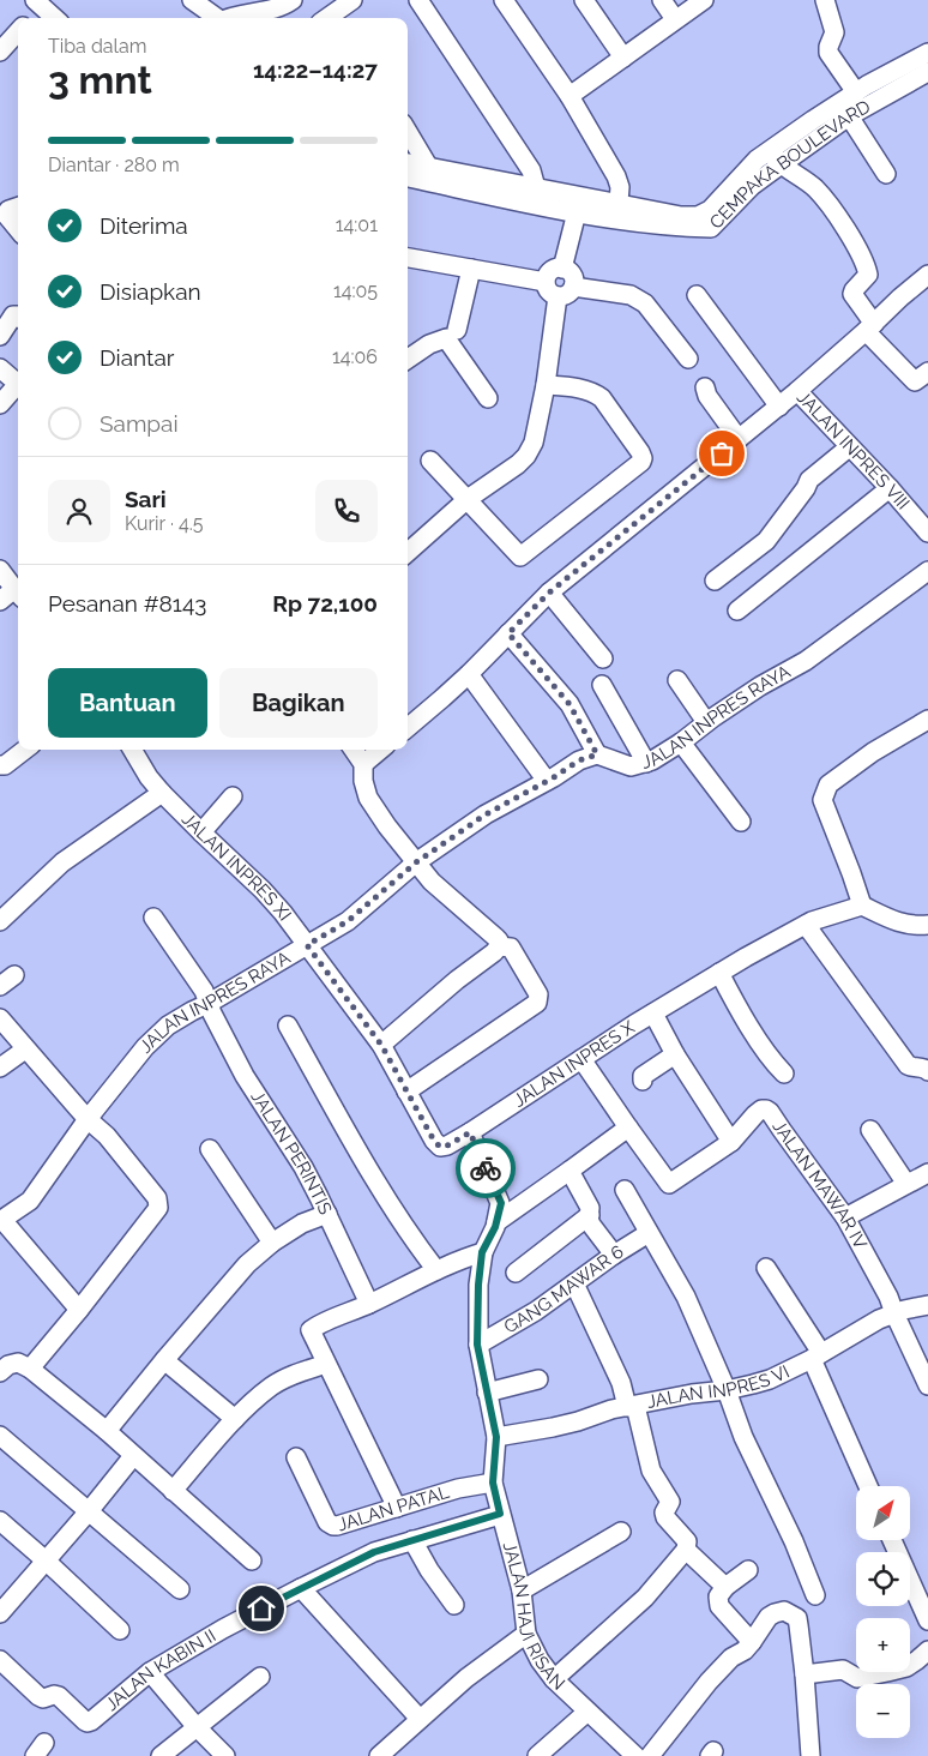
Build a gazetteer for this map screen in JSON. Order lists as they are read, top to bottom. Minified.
{"streets":{"street":["CEMPAKA BOULEVARD","JALAN INPRES VIII","JALAN INPRES RAYA","JALAN INPRES XI","JALAN INPRES X","JALAN PERINTIS","JALAN MAWAR IV","GANG MAWAR 6","JALAN INPRES VI","JALAN PATAL","JALAN HAJI RISAN","JALAN KABIN II"]},"crossings":[["JALAN INPRES RAYA","JALAN INPRES XI"],["JALAN INPRES RAYA","JALAN INPRES X"],["JALAN INPRES RAYA","JALAN PERINTIS"],["JALAN INPRES XI","JALAN INPRES X"],["JALAN INPRES X","JALAN HAJI RISAN"],["JALAN MAWAR IV","JALAN INPRES VI"],["GANG MAWAR 6","JALAN HAJI RISAN"],["JALAN INPRES VI","JALAN HAJI RISAN"],["JALAN PATAL","JALAN HAJI RISAN"],["JALAN HAJI RISAN","JALAN KABIN II"]],"north":"top right","page":{"heading":["3 mnt","Tiba dalam","14:22–14:27"],"panel":["Sari","Kurir · 4.5","Pesanan #8143","Rp 72,100"],"bar":"Diantar · 280 m","list":[["Diterima","14:01"],["Disiapkan","14:05"],["Diantar","14:06"],"Sampai"],"buttons":["Bantuan","Bagikan"],"map_buttons":["+","−"]}}
